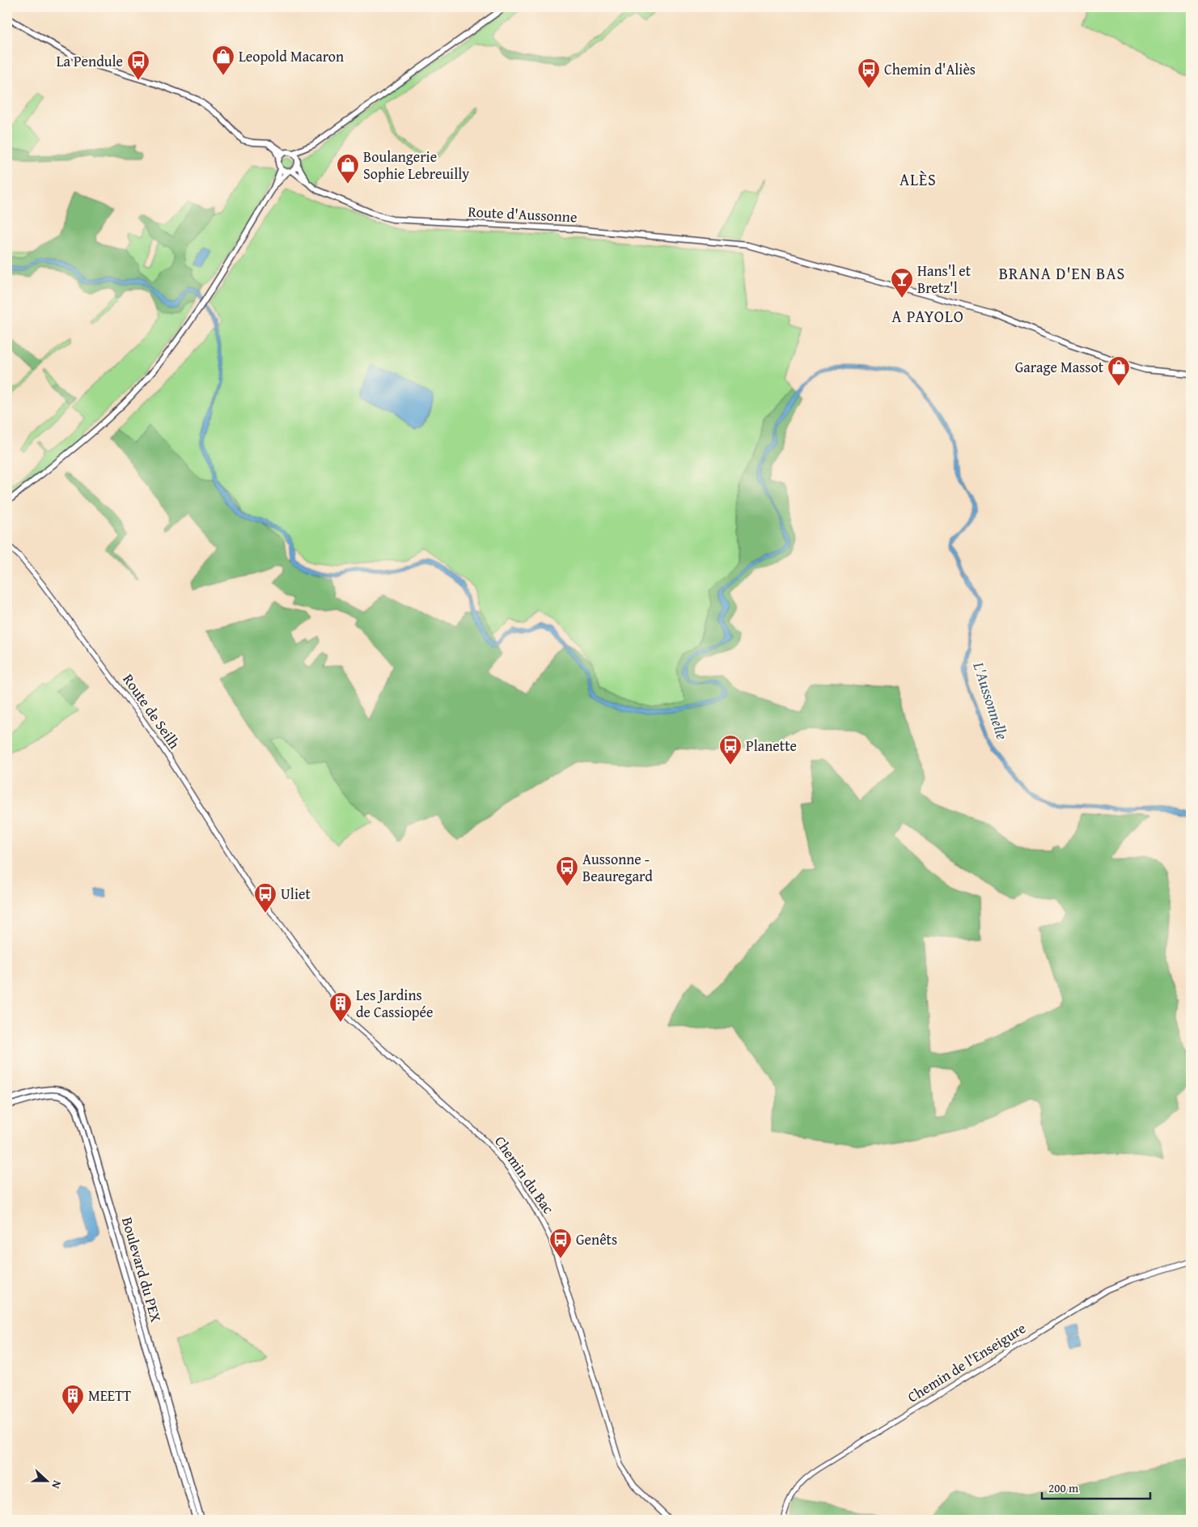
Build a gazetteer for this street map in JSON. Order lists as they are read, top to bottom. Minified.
{"streets":{"main road":["Route d'Aussonne","Boulevard du PEX"],"street":["Route de Seilh","Chemin du Bac","Chemin de l'Enseigure"]},"crossings":[["Route de Seilh","Chemin du Bac"]],"districts":["ALÈS","BRANA D'EN BAS","A PAYOLO"],"water":["L'Aussonnelle"],"places":{"shop":["Leopold Macaron","Boulangerie Sophie Lebreuilly","Garage Massot"],"bus stop":["La Pendule","Chemin d'Aliès","Planette","Aussonne - Beauregard","Uliet","Genêts"],"bar":["Hans'l et Bretz'l"],"building":["Les Jardins de Cassiopée","MEETT"]},"scale_bar":"200 m","north":"right"}
